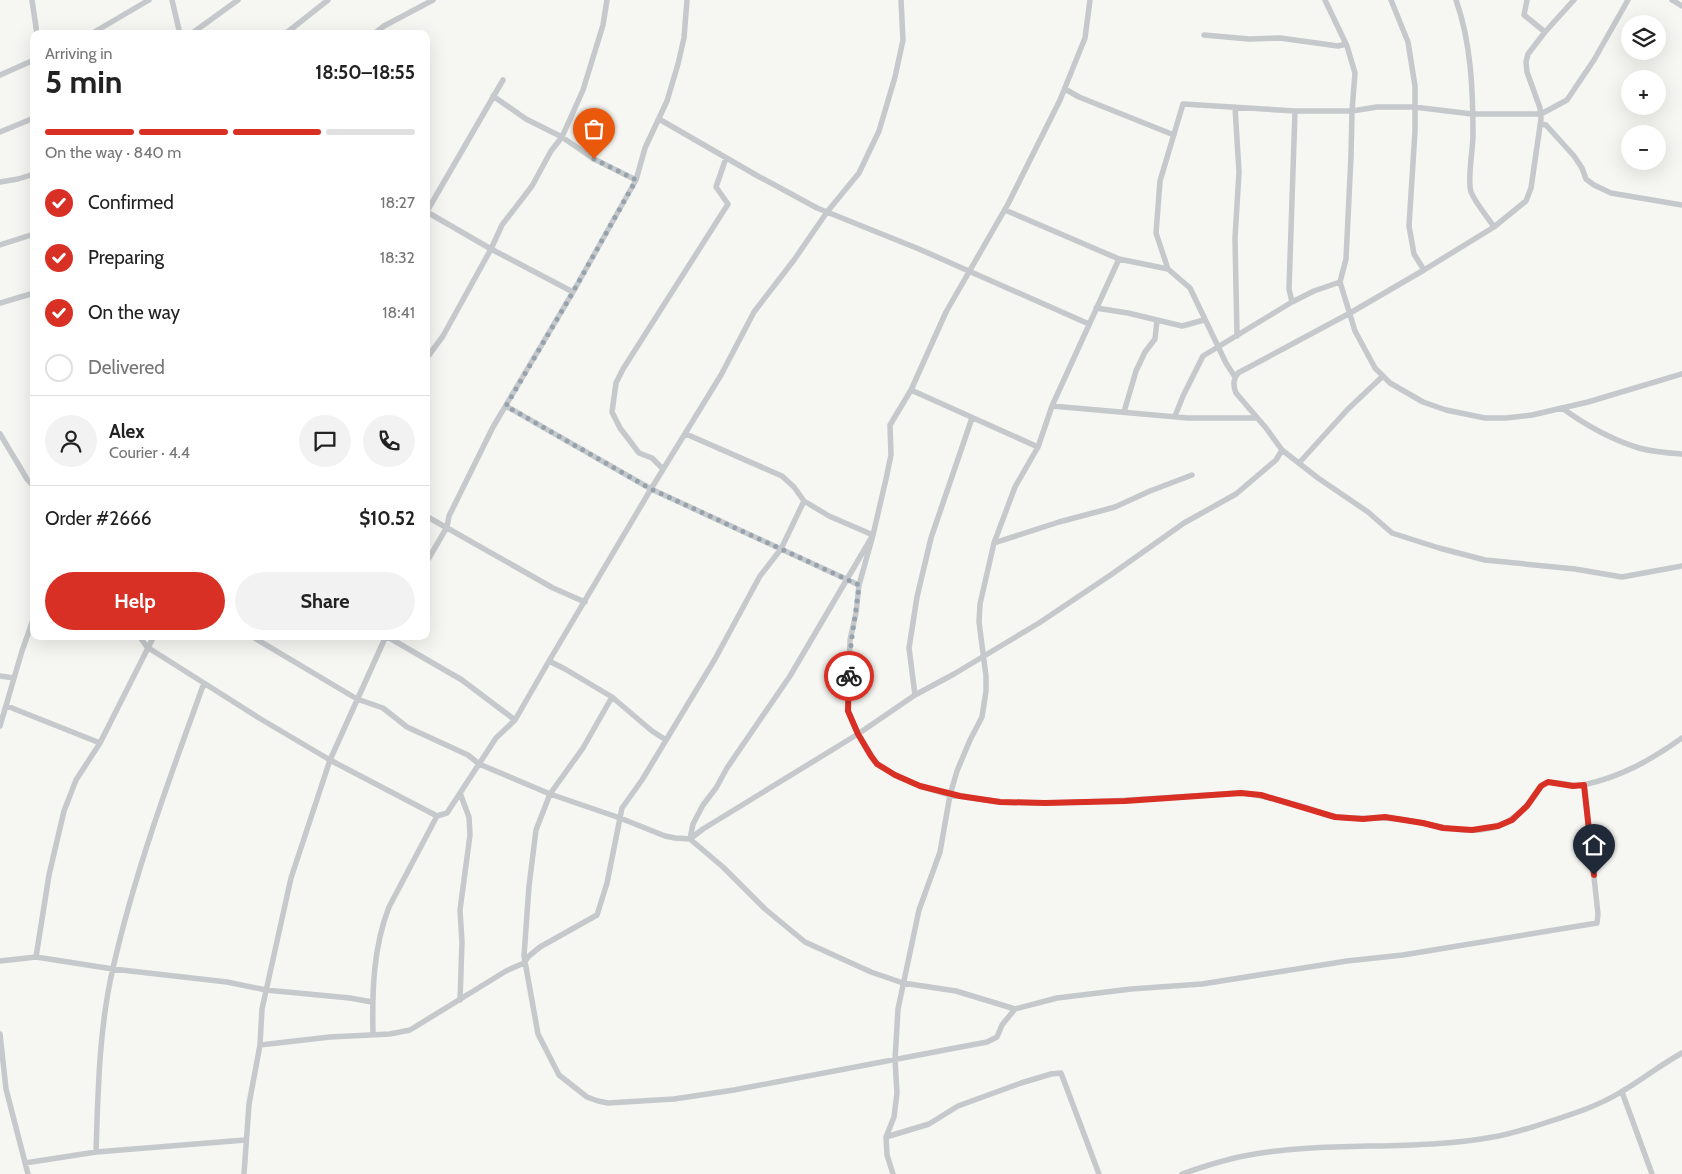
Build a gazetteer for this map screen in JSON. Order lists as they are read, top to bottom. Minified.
{"page":{"map_buttons":["+","−"],"heading":["5 min","Arriving in","18:50–18:55"],"panel":["Alex","Courier · 4.4","Order #2666","$10.52"],"bar":"On the way · 840 m","list":[["Confirmed","18:27"],["Preparing","18:32"],["On the way","18:41"],"Delivered"],"buttons":["Help","Share"]}}
